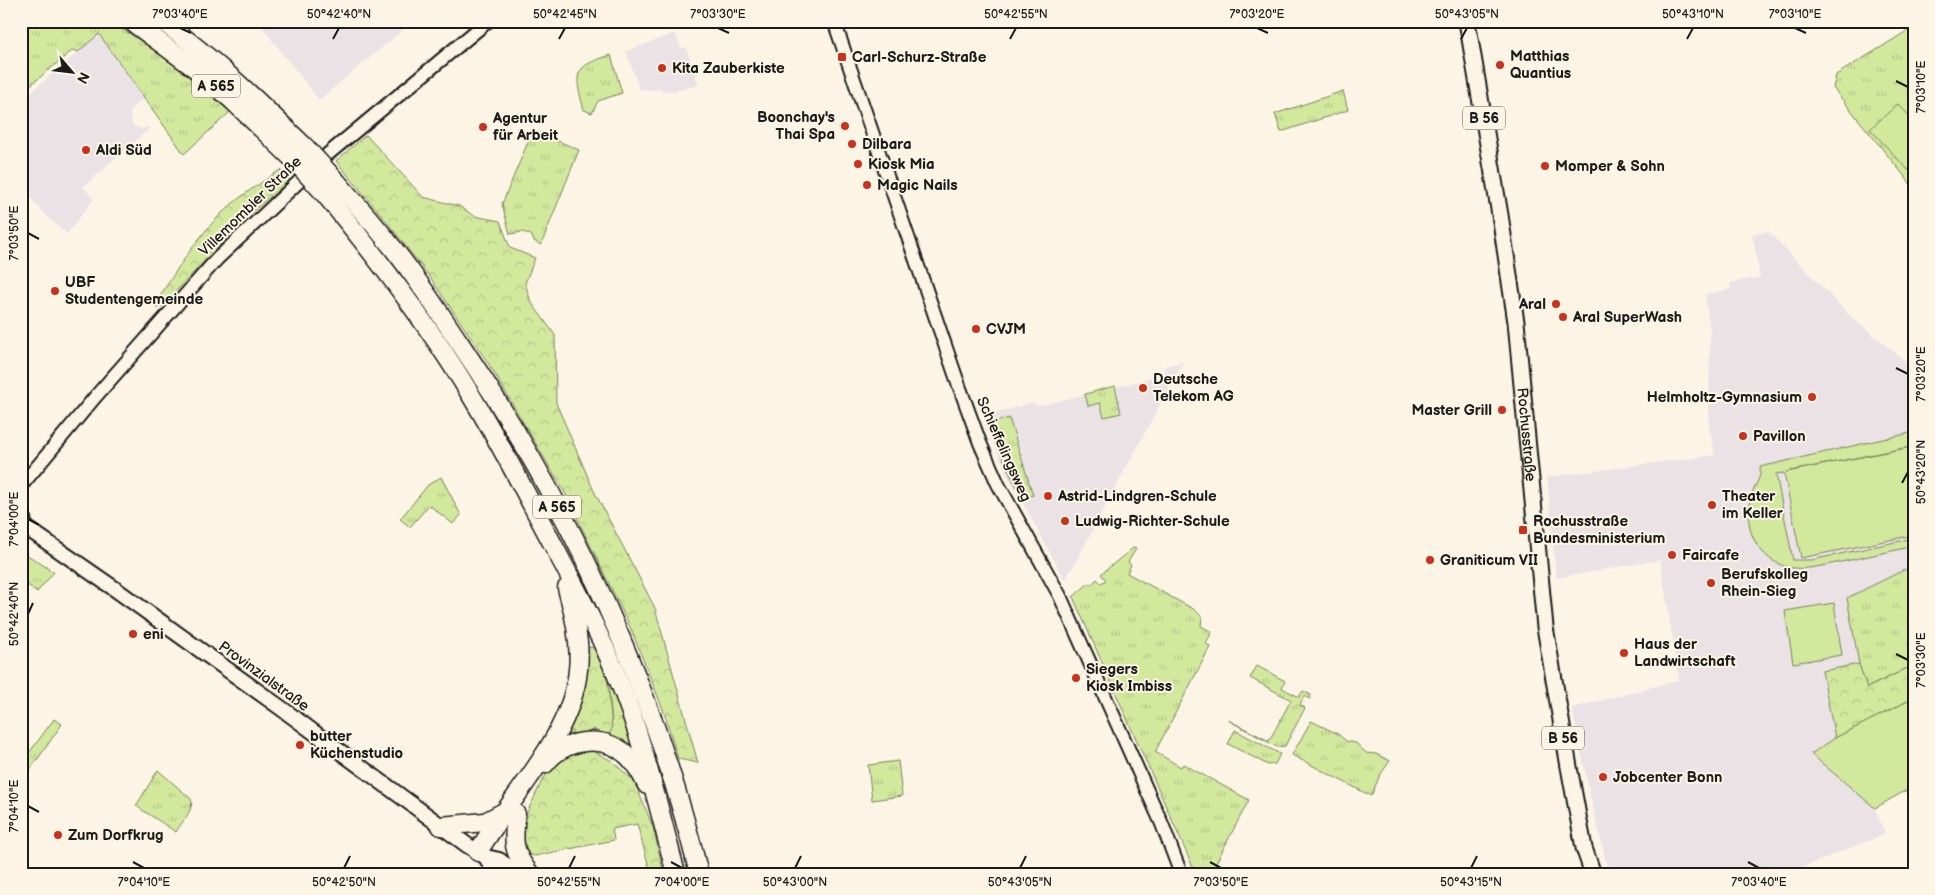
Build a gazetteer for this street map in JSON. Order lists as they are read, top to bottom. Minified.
{"streets":{"highway":["A 565"],"main road":["B 56","Rochusstraße","Provinzialstraße"],"street":["Villemombler Straße","Schieffelingsweg"]},"places":{"transit":["Carl-Schurz-Straße","Rochusstraße Bundesministerium"],"other":["Matthias Quantius","Kita Zauberkiste","Boonchay's Thai Spa","Agentur für Arbeit","Dilbara","Aldi Süd","Kiosk Mia","Momper & Sohn","Magic Nails","UBF Studentengemeinde","Aral","Aral SuperWash","CVJM","Deutsche Telekom AG","Helmholtz-Gymnasium","Master Grill","Pavillon","Astrid-Lindgren-Schule","Theater im Keller","Ludwig-Richter-Schule","Faircafe","Graniticum VII","Berufskolleg Rhein-Sieg","eni","Haus der Landwirtschaft","Siegers Kiosk Imbiss","butter Küchenstudio","Jobcenter Bonn","Zum Dorfkrug"]},"north":"bottom right","coordinates":["7°03'40\"E","50°42'40\"N","50°42'45\"N","7°03'30\"E","50°42'55\"N","7°03'20\"E","50°43'05\"N","50°43'10\"N","7°03'10\"E","7°03'50\"E","50°43'20\"N","7°04'00\"E","7°04'10\"E","50°42'50\"N","50°43'00\"N","50°43'15\"N"]}
